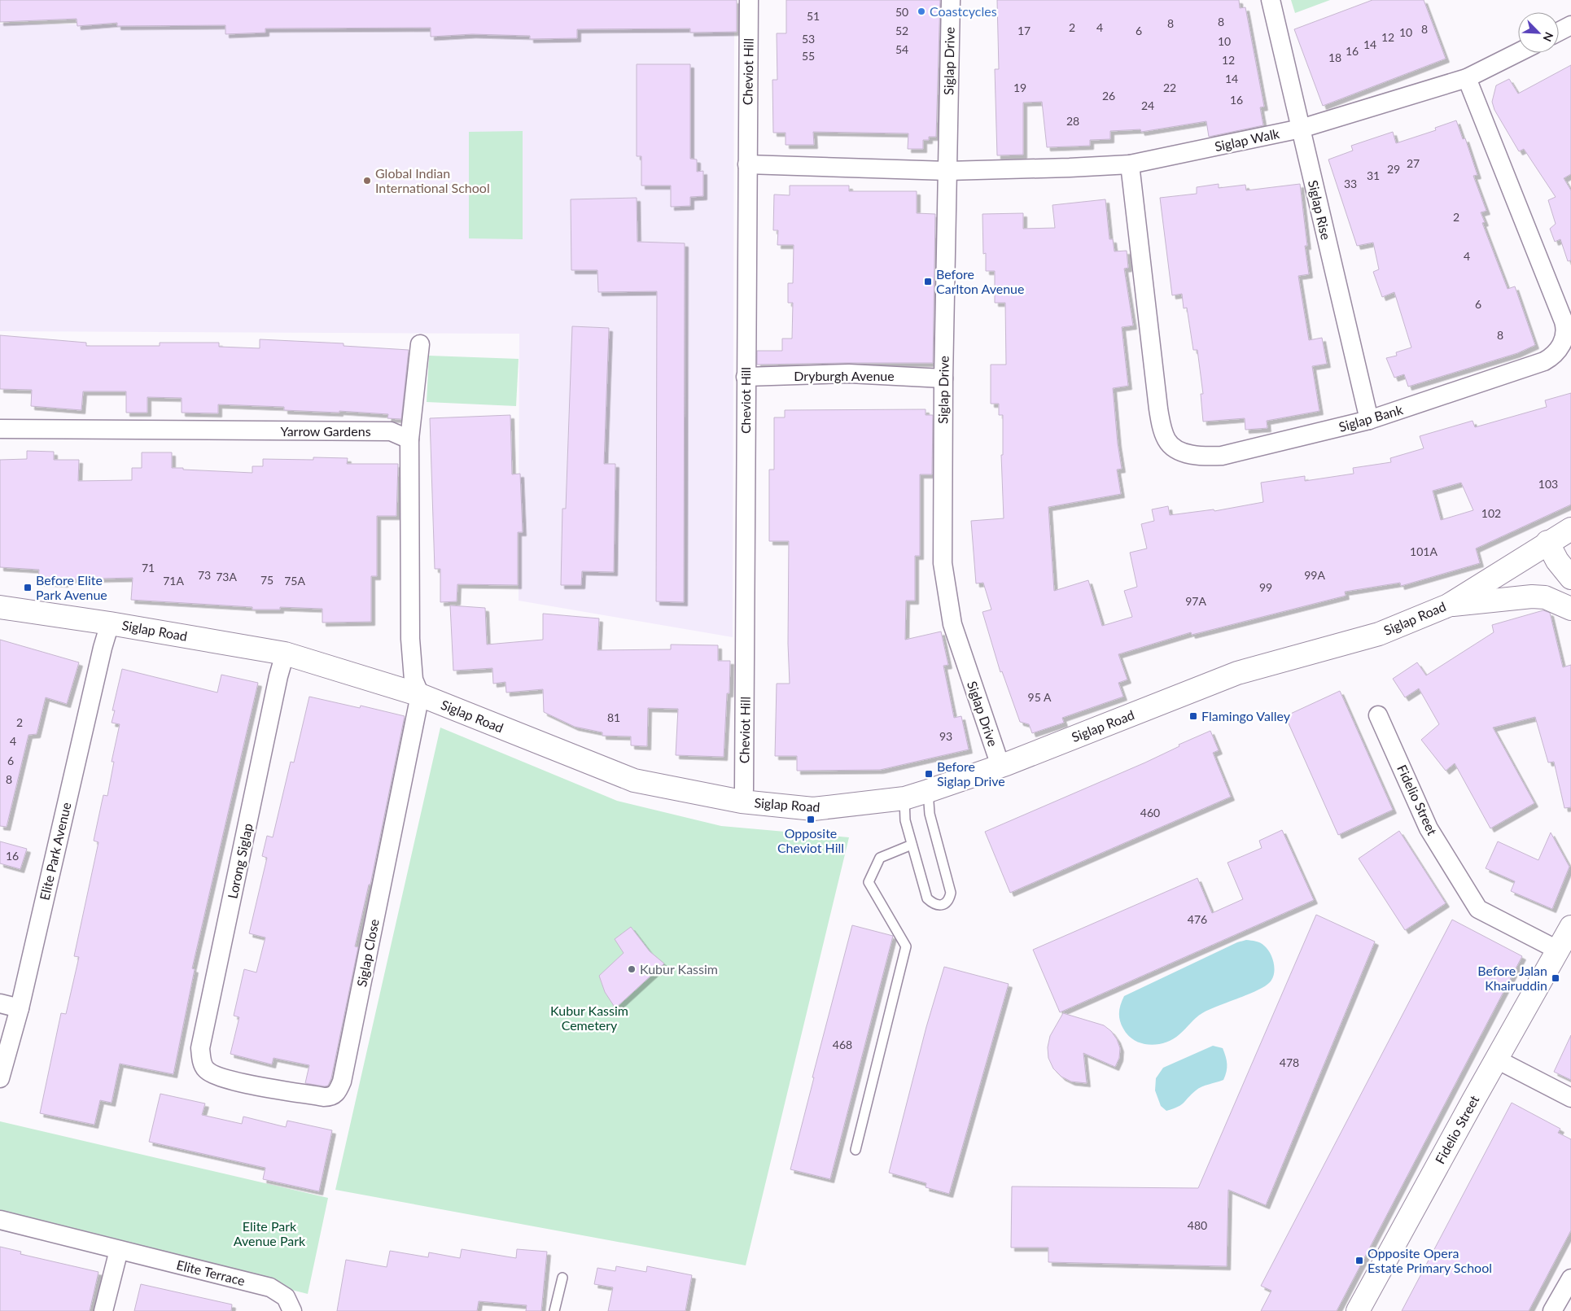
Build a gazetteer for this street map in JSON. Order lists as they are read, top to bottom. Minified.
{"streets":{"main road":["Siglap Road","Fidelio Street"],"street":["Siglap Drive","Cheviot Hill","Siglap Walk","Siglap Rise","Dryburgh Avenue","Siglap Bank","Yarrow Gardens","Elite Park Avenue","Lorong Siglap","Siglap Close","Elite Terrace"]},"crossings":[["Siglap Drive","Siglap Walk"],["Siglap Drive","Dryburgh Avenue"],["Siglap Drive","Siglap Road"],["Cheviot Hill","Siglap Walk"],["Cheviot Hill","Dryburgh Avenue"],["Cheviot Hill","Siglap Road"],["Siglap Walk","Siglap Rise"],["Siglap Walk","Siglap Bank"],["Siglap Rise","Siglap Bank"],["Siglap Road","Elite Park Avenue"],["Siglap Road","Lorong Siglap"],["Siglap Road","Siglap Close"],["Lorong Siglap","Siglap Close"]],"parks":["Kubur Kassim Cemetery","Elite Park Avenue Park"],"places":{"other":["Coastcycles","Global Indian International School","Kubur Kassim"],"transit":["Before Carlton Avenue","Before Elite Park Avenue","Flamingo Valley","Before Siglap Drive","Opposite Cheviot Hill","Before Jalan Khairuddin","Opposite Opera Estate Primary School"]},"house_numbers":["50","51","8","8","2","4","8","52","17","6","10","12","53","10","14","54","16","55","18","12","14","19","22","26","16","24","28","27","29","31","33","2","4","6","8","103","102","101A","71","73","99A","73A","75","71A","75A","99","97A","95 A","81","2","93","4","6","8","460","16","476","468","478","480"],"north":"bottom right"}
